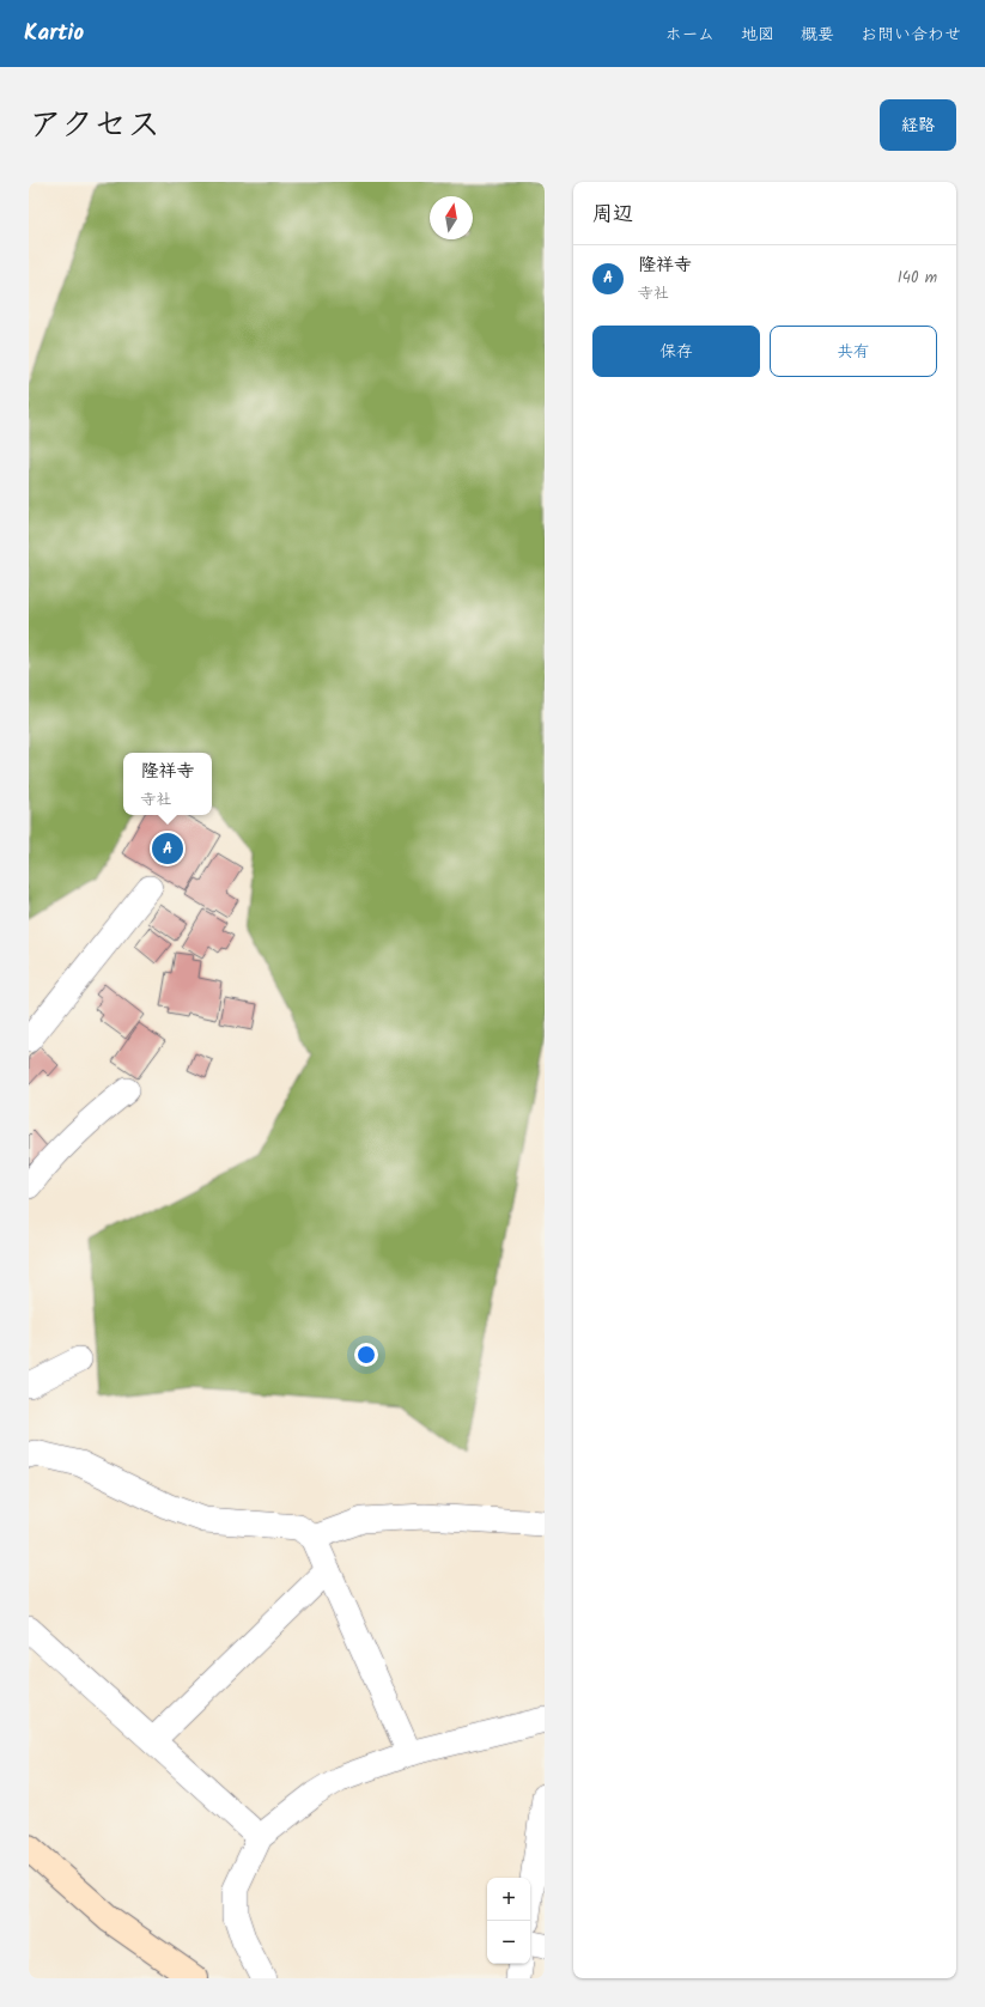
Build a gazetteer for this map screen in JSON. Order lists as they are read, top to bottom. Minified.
{"north":"top","page":{"header":"Kartio","nav":["ホーム","地図","概要","お問い合わせ"],"title":"アクセス","buttons":["経路",["保存","共有"]],"heading":"周辺","list":[{"mark":"A","name":"隆祥寺","note":"寺社","value":"140 m"}],"popup":["隆祥寺","寺社"],"pins":"A","map_buttons":["+","−"]}}
